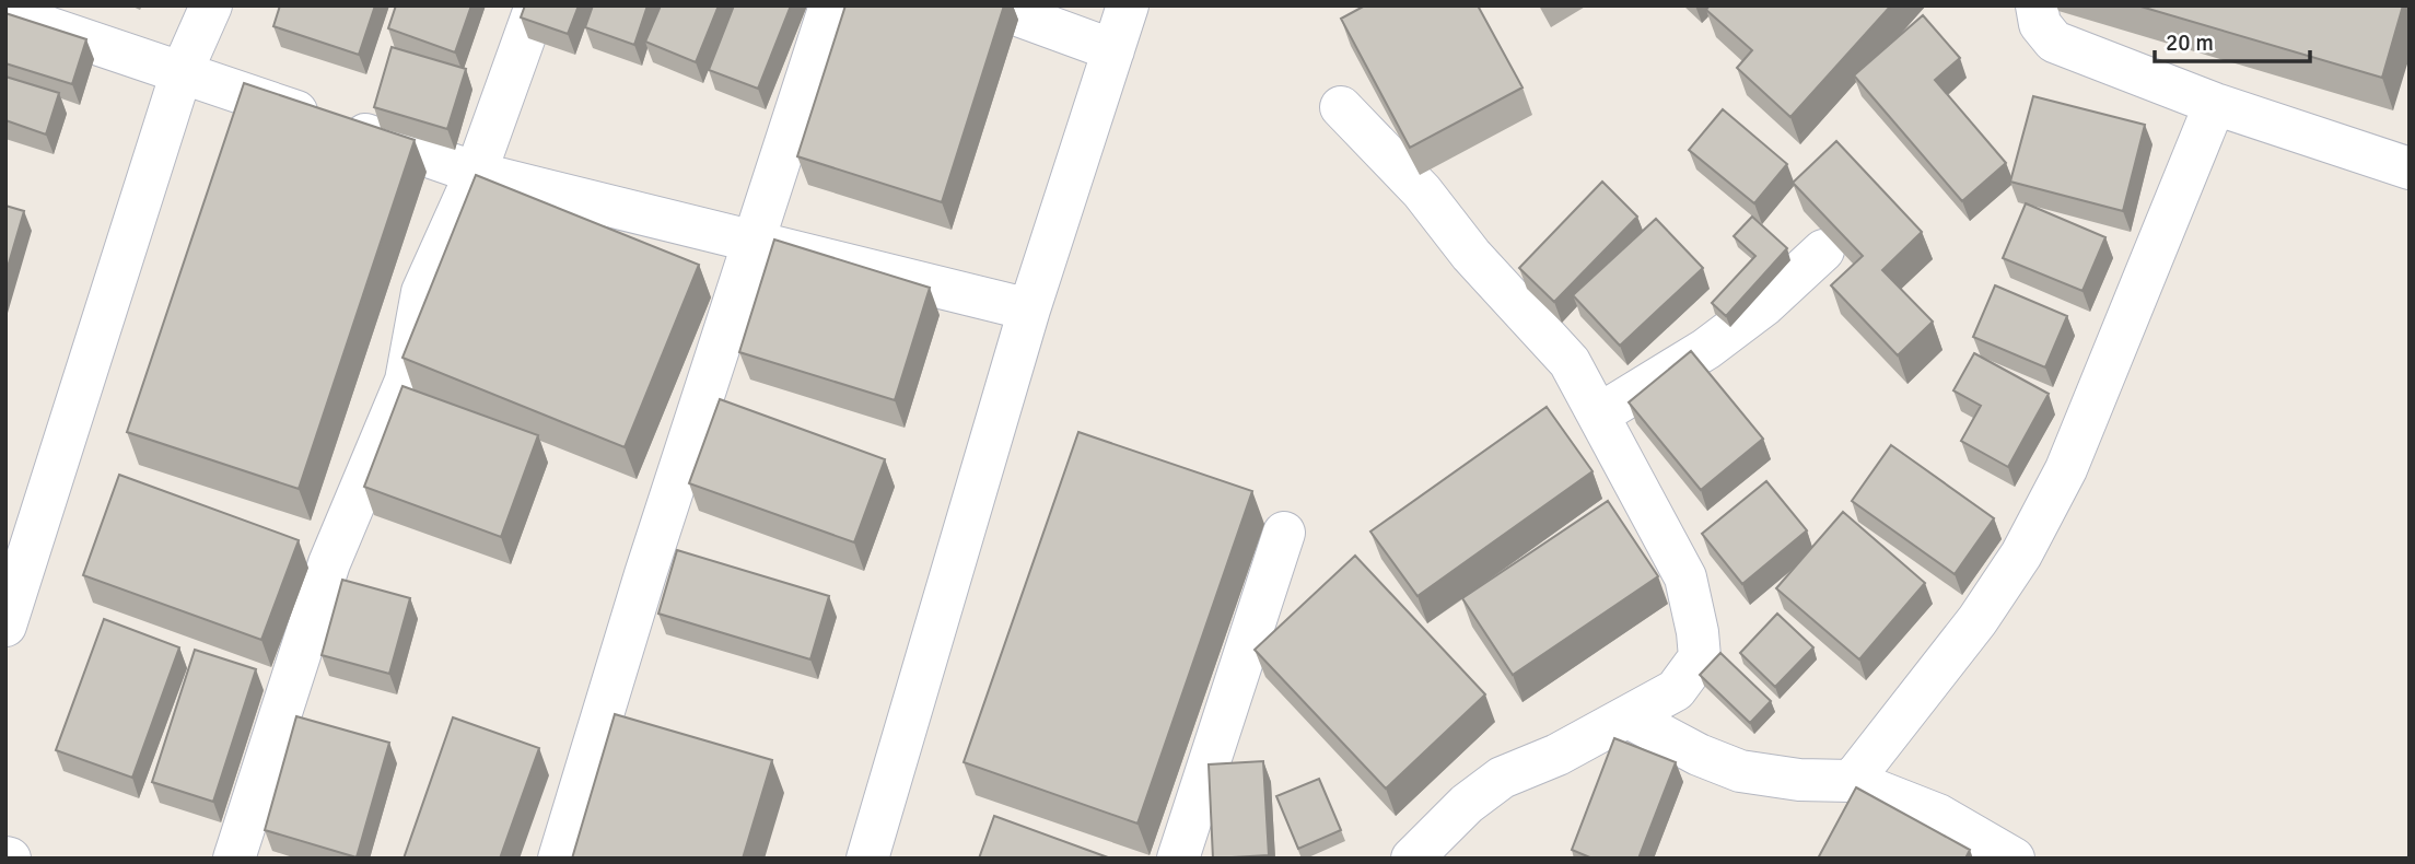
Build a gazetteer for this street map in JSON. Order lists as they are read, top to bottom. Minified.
{"scale_bar":"20 m"}
